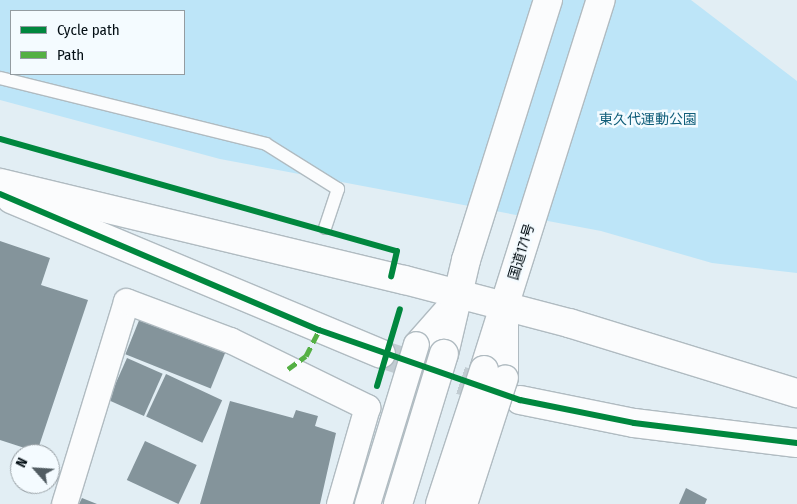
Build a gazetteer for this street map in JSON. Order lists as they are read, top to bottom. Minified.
{"streets":{"main road":["国道171号"]},"parks":["東久代運動公園"],"legend":["Cycle path","Path"],"north":"top left"}
